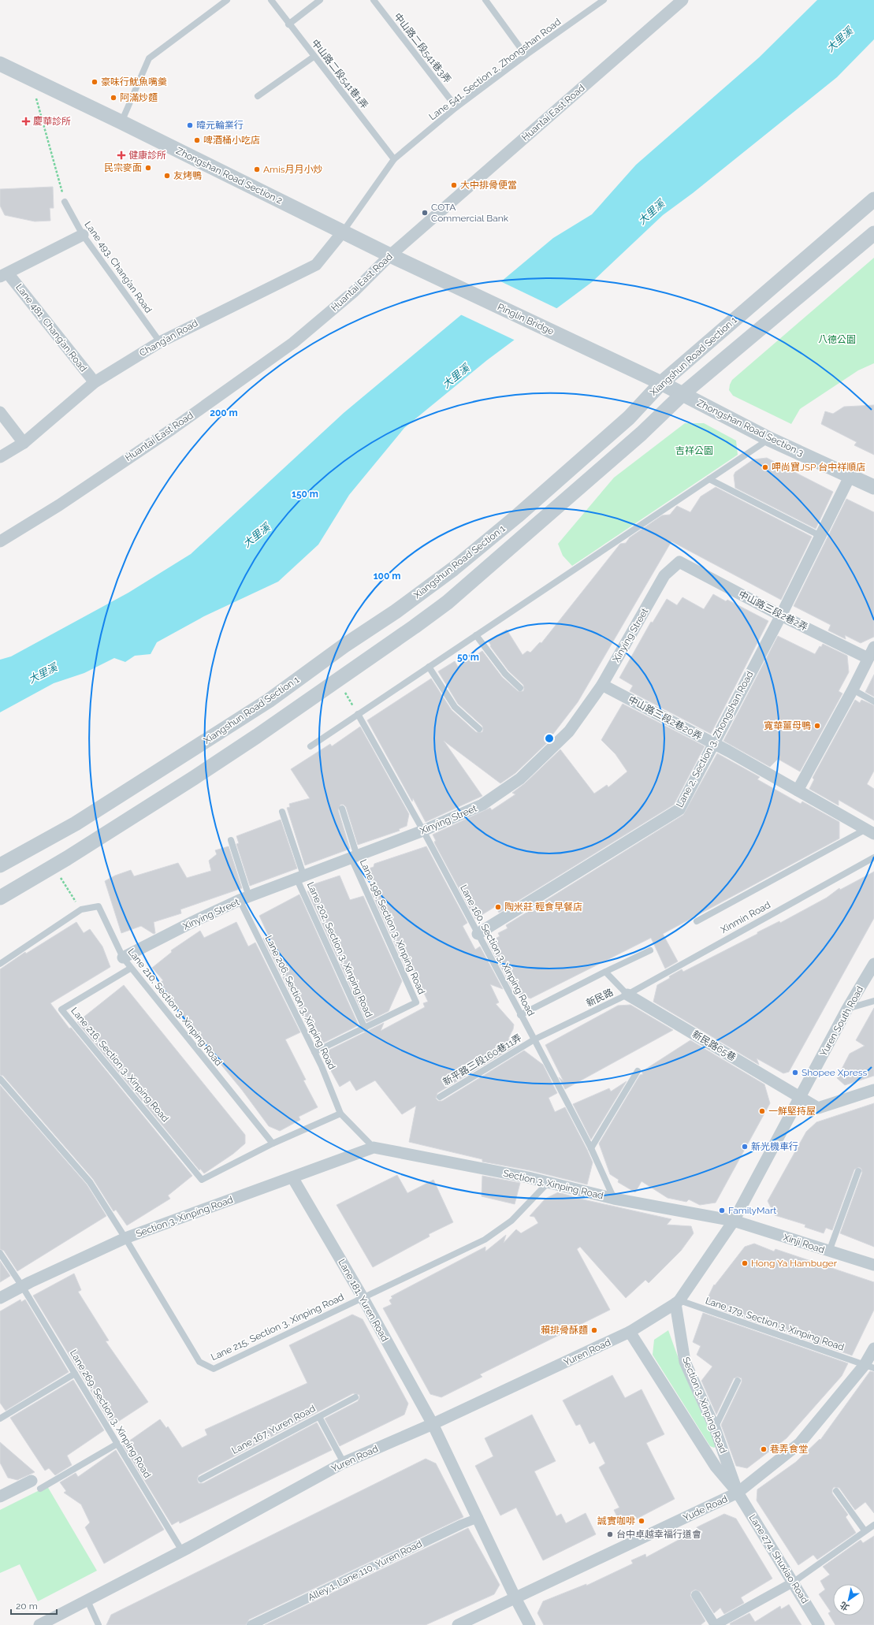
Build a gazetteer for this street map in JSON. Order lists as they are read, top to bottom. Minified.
{"streets":{"street":["Huantai East Road","Zhongshan Road Section 2","Pinglin Bridge","Lane 481, Chang’an Road","Chang’an Road","Xiangshun Road Section 1","Zhongshan Road Section 3","中山路三段2巷2弄","Xinying Street","中山路三段2巷20弄","Lane 2, Section 3, Zhongshan Road","Yuren South Road","新民路65巷","Section 3, Xinping Road","Xinji Road","Lane 181, Yuren Road","Yuren Road","Yude Road","Lane 274, Shuxiao Road","Alley 1, Lane 110, Yuren Road"],"lane":["中山路二段541巷3弄","Lane 541, Section 2, Zhongshan Road","中山路二段541巷1弄","Lane 493, Chang’an Road","Xinmin Road","Lane 198, Section 3, Xinping Road","Lane 202, Section 3, Xinping Road","Lane 160, Section 3, Xinping Road","新民路","Lane 206, Section 3, Xinping Road","Lane 210, Section 3, Xinping Road","新平路三段160巷11弄","Lane 216, Section 3, Xinping Road","Lane 179, Section 3, Xinping Road","Lane 215, Section 3, Xinping Road","Lane 269, Section 3, Xinping Road","Lane 167, Yuren Road"]},"crossings":[["中山路二段541巷3弄","Lane 541, Section 2, Zhongshan Road"],["Lane 541, Section 2, Zhongshan Road","中山路二段541巷1弄"],["Lane 541, Section 2, Zhongshan Road","Zhongshan Road Section 2"],["Lane 541, Section 2, Zhongshan Road","Chang’an Road"],["Huantai East Road","Zhongshan Road Section 2"],["Huantai East Road","Pinglin Bridge"],["Zhongshan Road Section 2","Pinglin Bridge"],["Zhongshan Road Section 2","Chang’an Road"],["Lane 493, Chang’an Road","Chang’an Road"],["Pinglin Bridge","Xiangshun Road Section 1"],["Pinglin Bridge","Zhongshan Road Section 3"],["Lane 481, Chang’an Road","Chang’an Road"],["Xiangshun Road Section 1","Zhongshan Road Section 3"],["Zhongshan Road Section 3","Lane 2, Section 3, Zhongshan Road"],["中山路三段2巷2弄","Xinying Street"],["中山路三段2巷2弄","Lane 2, Section 3, Zhongshan Road"],["Xinying Street","中山路三段2巷20弄"],["Xinying Street","Lane 198, Section 3, Xinping Road"],["Xinying Street","Lane 202, Section 3, Xinping Road"],["Xinying Street","Lane 160, Section 3, Xinping Road"],["Xinying Street","Lane 206, Section 3, Xinping Road"],["Xinying Street","Lane 210, Section 3, Xinping Road"],["中山路三段2巷20弄","Lane 2, Section 3, Zhongshan Road"],["Lane 2, Section 3, Zhongshan Road","Lane 160, Section 3, Xinping Road"],["Xinmin Road","新民路"],["Xinmin Road","新民路65巷"],["Lane 198, Section 3, Xinping Road","Lane 202, Section 3, Xinping Road"],["Lane 198, Section 3, Xinping Road","Lane 206, Section 3, Xinping Road"],["Lane 160, Section 3, Xinping Road","新民路"],["Lane 160, Section 3, Xinping Road","新平路三段160巷11弄"],["Lane 160, Section 3, Xinping Road","Section 3, Xinping Road"],["新民路","新民路65巷"],["新民路","新平路三段160巷11弄"],["Lane 210, Section 3, Xinping Road","Lane 216, Section 3, Xinping Road"],["Yuren South Road","新民路65巷"],["Section 3, Xinping Road","Xinji Road"],["Section 3, Xinping Road","Lane 181, Yuren Road"],["Section 3, Xinping Road","Lane 179, Section 3, Xinping Road"],["Section 3, Xinping Road","Lane 215, Section 3, Xinping Road"],["Section 3, Xinping Road","Yuren Road"],["Section 3, Xinping Road","Lane 269, Section 3, Xinping Road"],["Section 3, Xinping Road","Yude Road"],["Section 3, Xinping Road","Lane 274, Shuxiao Road"],["Lane 181, Yuren Road","Lane 215, Section 3, Xinping Road"],["Lane 181, Yuren Road","Yuren Road"],["Lane 179, Section 3, Xinping Road","Yuren Road"],["Lane 179, Section 3, Xinping Road","Yude Road"],["Yuren Road","Lane 269, Section 3, Xinping Road"],["Yude Road","Lane 274, Shuxiao Road"]],"water":["大里溪"],"parks":["八德公園","吉祥公園"],"places":{"other":["豪味行魷魚嘴羹","阿滿炒麵","暐元輪業行","啤酒桶小吃店","民宗麥面","Amis月月小炒","友烤鴨","大中排骨便當","COTA Commercial Bank","呷尚寶JSP 台中祥順店","寬華薑母鴨","陶米莊 輕食早餐店","Shopee Xpress","一鮮堅持屋","新光機車行","FamilyMart","Hong Ya Hambuger","賴排骨酥麵","巷弄食堂","誠實咖啡","台中卓越幸福行道會"],"health":["慶華診所","健康診所"]},"scale_bar":"20 m","north":"bottom left","rings":["200 m","150 m","100 m","50 m"]}
